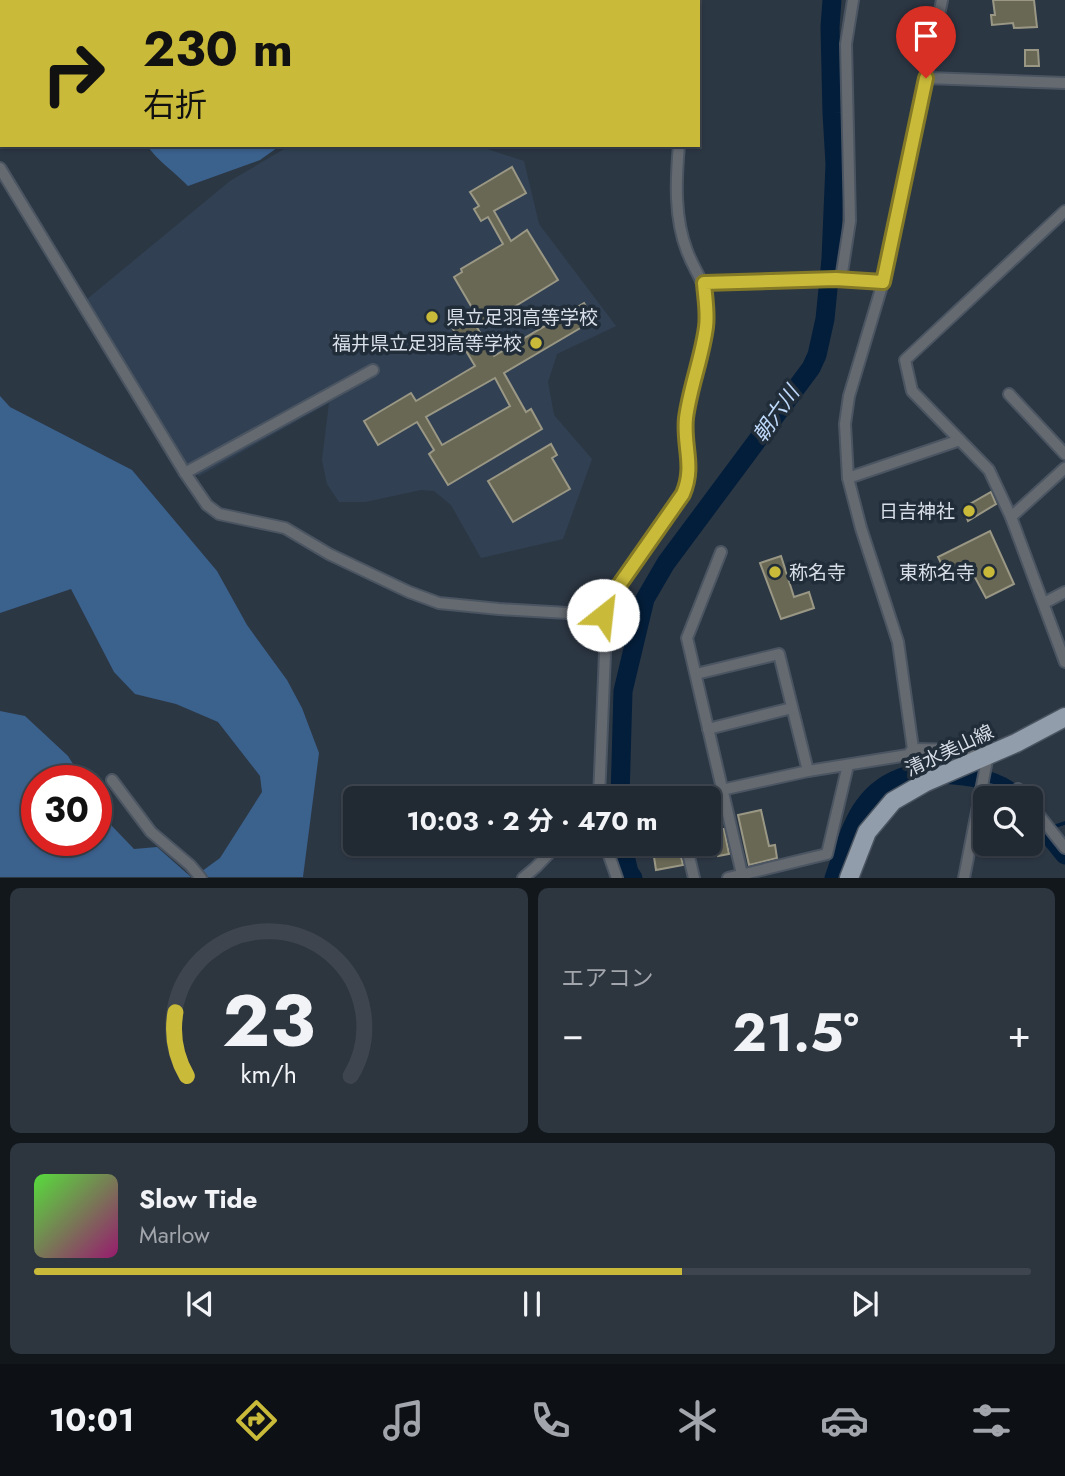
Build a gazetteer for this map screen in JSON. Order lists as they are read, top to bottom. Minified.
{"streets":{"main road":["清水美山線"]},"water":["朝六川"],"places":["県立足羽高等学校","福井県立足羽高等学校","日吉神社","称名寺","東称名寺"],"page":{"turn":["230 m","右折"],"limit":"30","trip":"10:03 · 2 分 · 470 m","tile":"エアコン","heat":["−","21.5°","+"],"song":["Slow Tide","Marlow"],"tabs":"10:01","gauge":["23","km/h"]}}
